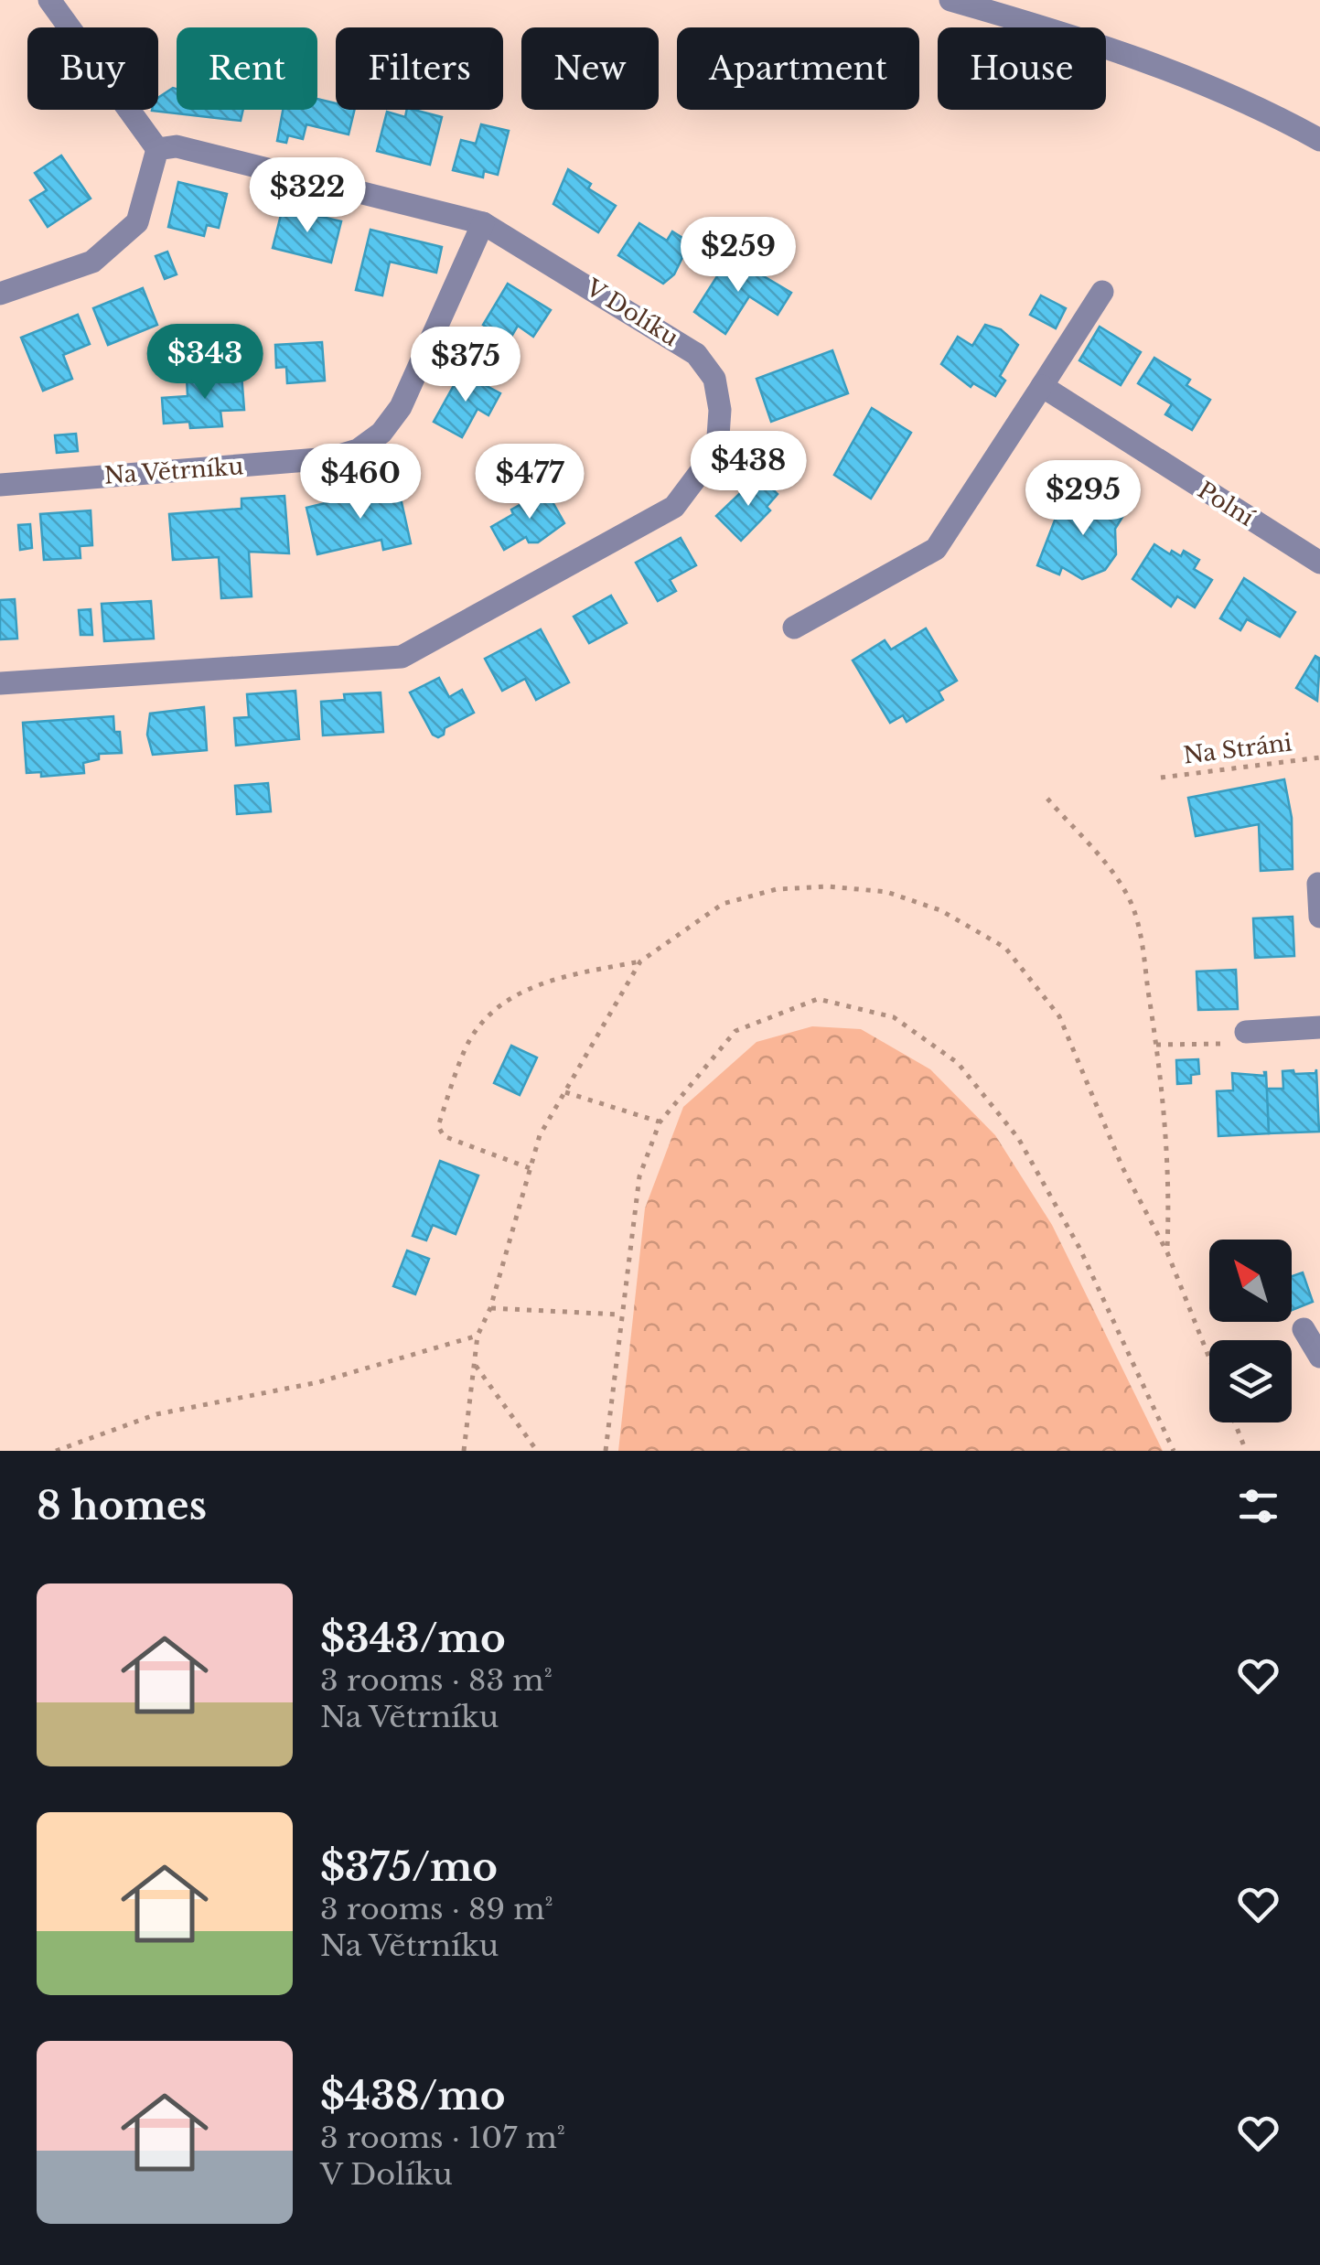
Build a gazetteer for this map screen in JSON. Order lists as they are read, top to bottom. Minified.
{"streets":{"street":["V Dolíku","Na Větrníku","Polní"],"path":["Na Stráni"]},"crossings":[["V Dolíku","Na Větrníku"]],"north":"top left","page":{"chip":["Buy","Rent","Filters","New","Apartment","House"],"price":["$322","$259","$343","$375","$438","$460","$477","$295"],"heading":"8 homes","list":[{"name":"$343/mo","note":"3 rooms · 83 m² · Na Větrníku"},{"name":"$375/mo","note":"3 rooms · 89 m² · Na Větrníku"},{"name":"$438/mo","note":"3 rooms · 107 m² · V Dolíku"}]}}
